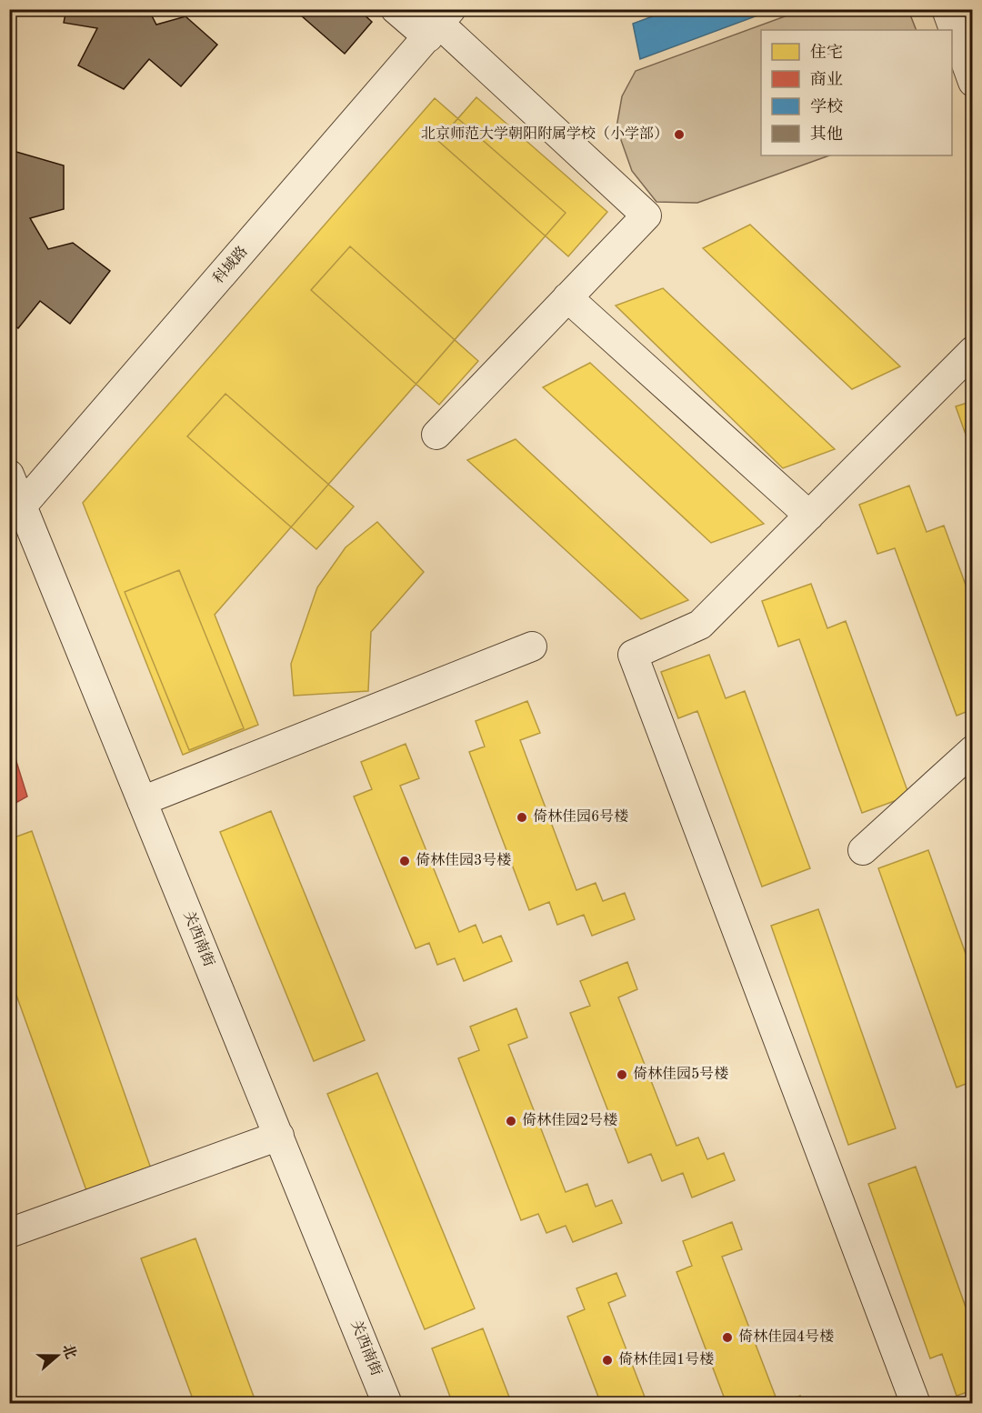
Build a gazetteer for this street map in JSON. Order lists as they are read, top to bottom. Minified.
{"streets":{"street":["科域路","关西南街"]},"crossings":[["科域路","关西南街"]],"places":["北京师范大学朝阳附属学校（小学部）","倚林佳园6号楼","倚林佳园3号楼","倚林佳园5号楼","倚林佳园2号楼","倚林佳园4号楼","倚林佳园1号楼"],"legend":["住宅","商业","学校","其他"],"north":"right"}
